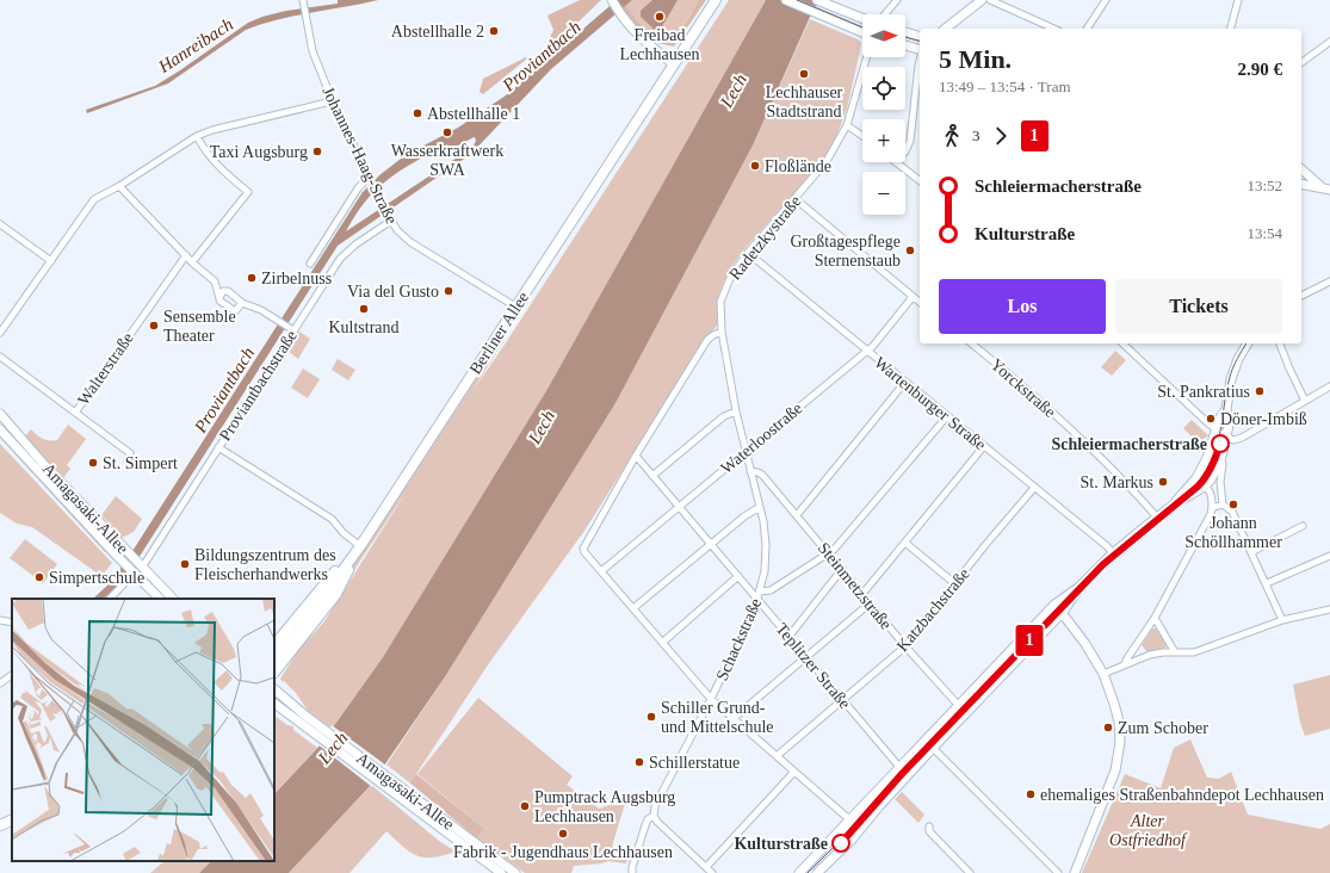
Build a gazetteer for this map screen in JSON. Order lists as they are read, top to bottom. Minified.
{"streets":{"main road":["Berliner Allee"],"street":["Johannes-Haag-Straße","Radetzkystraße","Walterstraße","Proviantbachstraße","Yorckstraße","Wartenburger Straße","Waterloostraße","Amagasaki-Allee","Steinmetzstraße","Katzbachstraße","Schackstraße","Teplitzer Straße"]},"crossings":[["Johannes-Haag-Straße","Berliner Allee"],["Johannes-Haag-Straße","Proviantbachstraße"],["Radetzkystraße","Wartenburger Straße"],["Radetzkystraße","Schackstraße"],["Proviantbachstraße","Amagasaki-Allee"],["Wartenburger Straße","Waterloostraße"],["Wartenburger Straße","Katzbachstraße"],["Waterloostraße","Schackstraße"],["Waterloostraße","Teplitzer Straße"],["Steinmetzstraße","Katzbachstraße"],["Steinmetzstraße","Schackstraße"],["Katzbachstraße","Teplitzer Straße"],["Schackstraße","Teplitzer Straße"]],"water":["Hanreibach","Proviantbach","Lech"],"parks":["Alter Ostfriedhof"],"places":["Freibad Lechhausen","Abstellhalle 2","Lechhauser Stadtstrand","Abstellhalle 1","Wasserkraftwerk SWA","Taxi Augsburg","Floßlände","Großtagespflege Sternenstaub","Zirbelnuss","Via del Gusto","Kultstrand","Sensemble Theater","St. Pankratius","Döner-Imbiß","Schleiermacherstraße","St. Simpert","St. Markus","Johann Schöllhammer","Bildungszentrum des Fleischerhandwerks","Simpertschule","Schiller Grund- und Mittelschule","Zum Schober","Schillerstatue","ehemaliges Straßenbahndepot Lechhausen","Pumptrack Augsburg Lechhausen","Fabrik - Jugendhaus Lechhausen","Kulturstraße"],"lines":["tram line 1"],"north":"right","page":{"on_map":"1","map_buttons":["+","−"],"heading":["5 Min.","13:49 – 13:54 · Tram","2.90 €"],"legs":["3","1"],"list":[{"name":"Schleiermacherstraße","value":"13:52"},{"name":"Kulturstraße","value":"13:54"}],"buttons":["Los","Tickets"]}}
